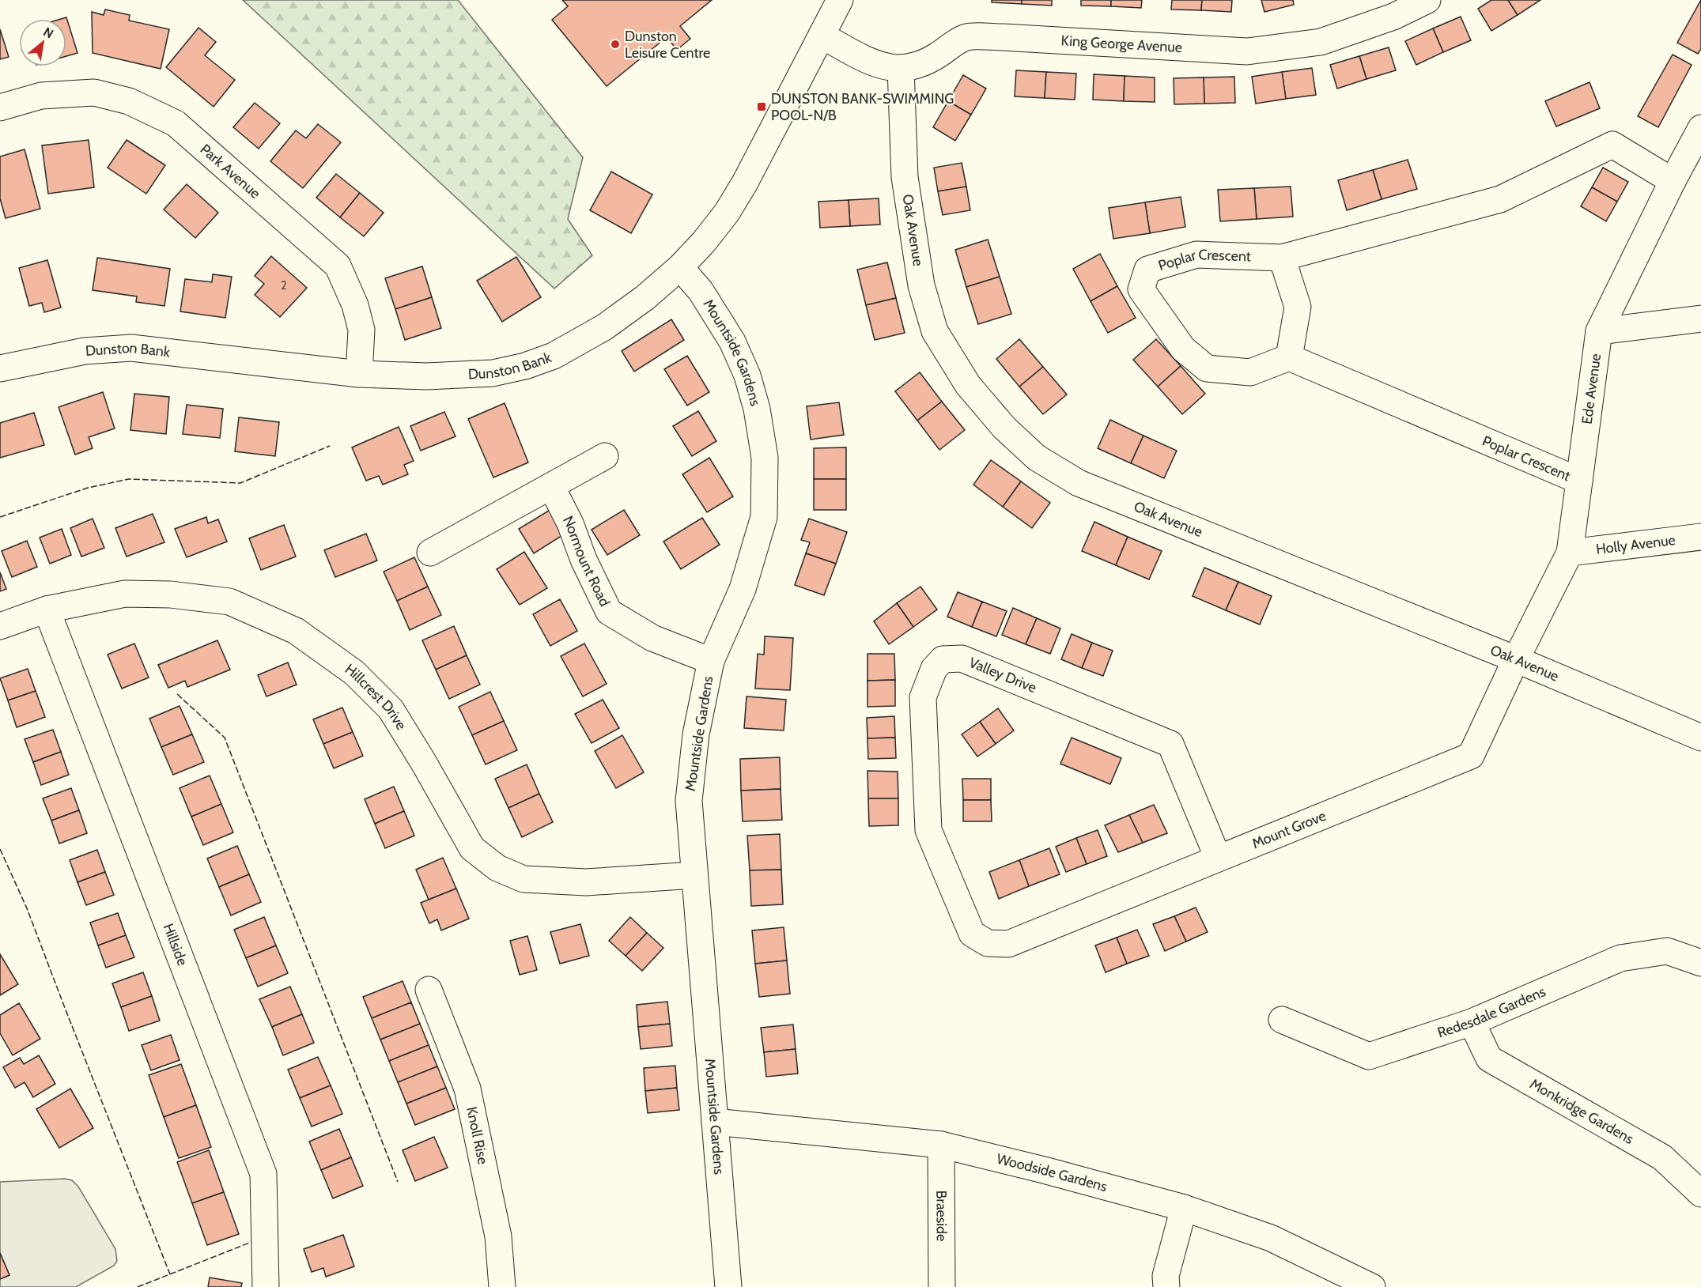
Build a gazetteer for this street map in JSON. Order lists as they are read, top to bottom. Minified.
{"streets":{"street":["King George Avenue","Park Avenue","Oak Avenue","Poplar Crescent","Dunston Bank","Mountside Gardens","Ede Avenue","Holly Avenue","Normount Road","Valley Drive","Hillcrest Drive","Mount Grove","Hillside","Redesdale Gardens","Monkridge Gardens","Knoll Rise","Woodside Gardens","Braeside"]},"crossings":[["King George Avenue","Oak Avenue"],["King George Avenue","Dunston Bank"],["Park Avenue","Dunston Bank"],["Oak Avenue","Ede Avenue"],["Oak Avenue","Mount Grove"],["Poplar Crescent","Ede Avenue"],["Dunston Bank","Mountside Gardens"],["Mountside Gardens","Normount Road"],["Mountside Gardens","Hillcrest Drive"],["Mountside Gardens","Woodside Gardens"],["Ede Avenue","Holly Avenue"],["Ede Avenue","Mount Grove"],["Valley Drive","Mount Grove"],["Hillcrest Drive","Hillside"],["Redesdale Gardens","Monkridge Gardens"],["Woodside Gardens","Braeside"]],"places":{"other":["Dunston Leisure Centre"],"transit":["DUNSTON BANK-SWIMMING POOL-N/B"]},"house_numbers":["2"],"north":"top right"}
